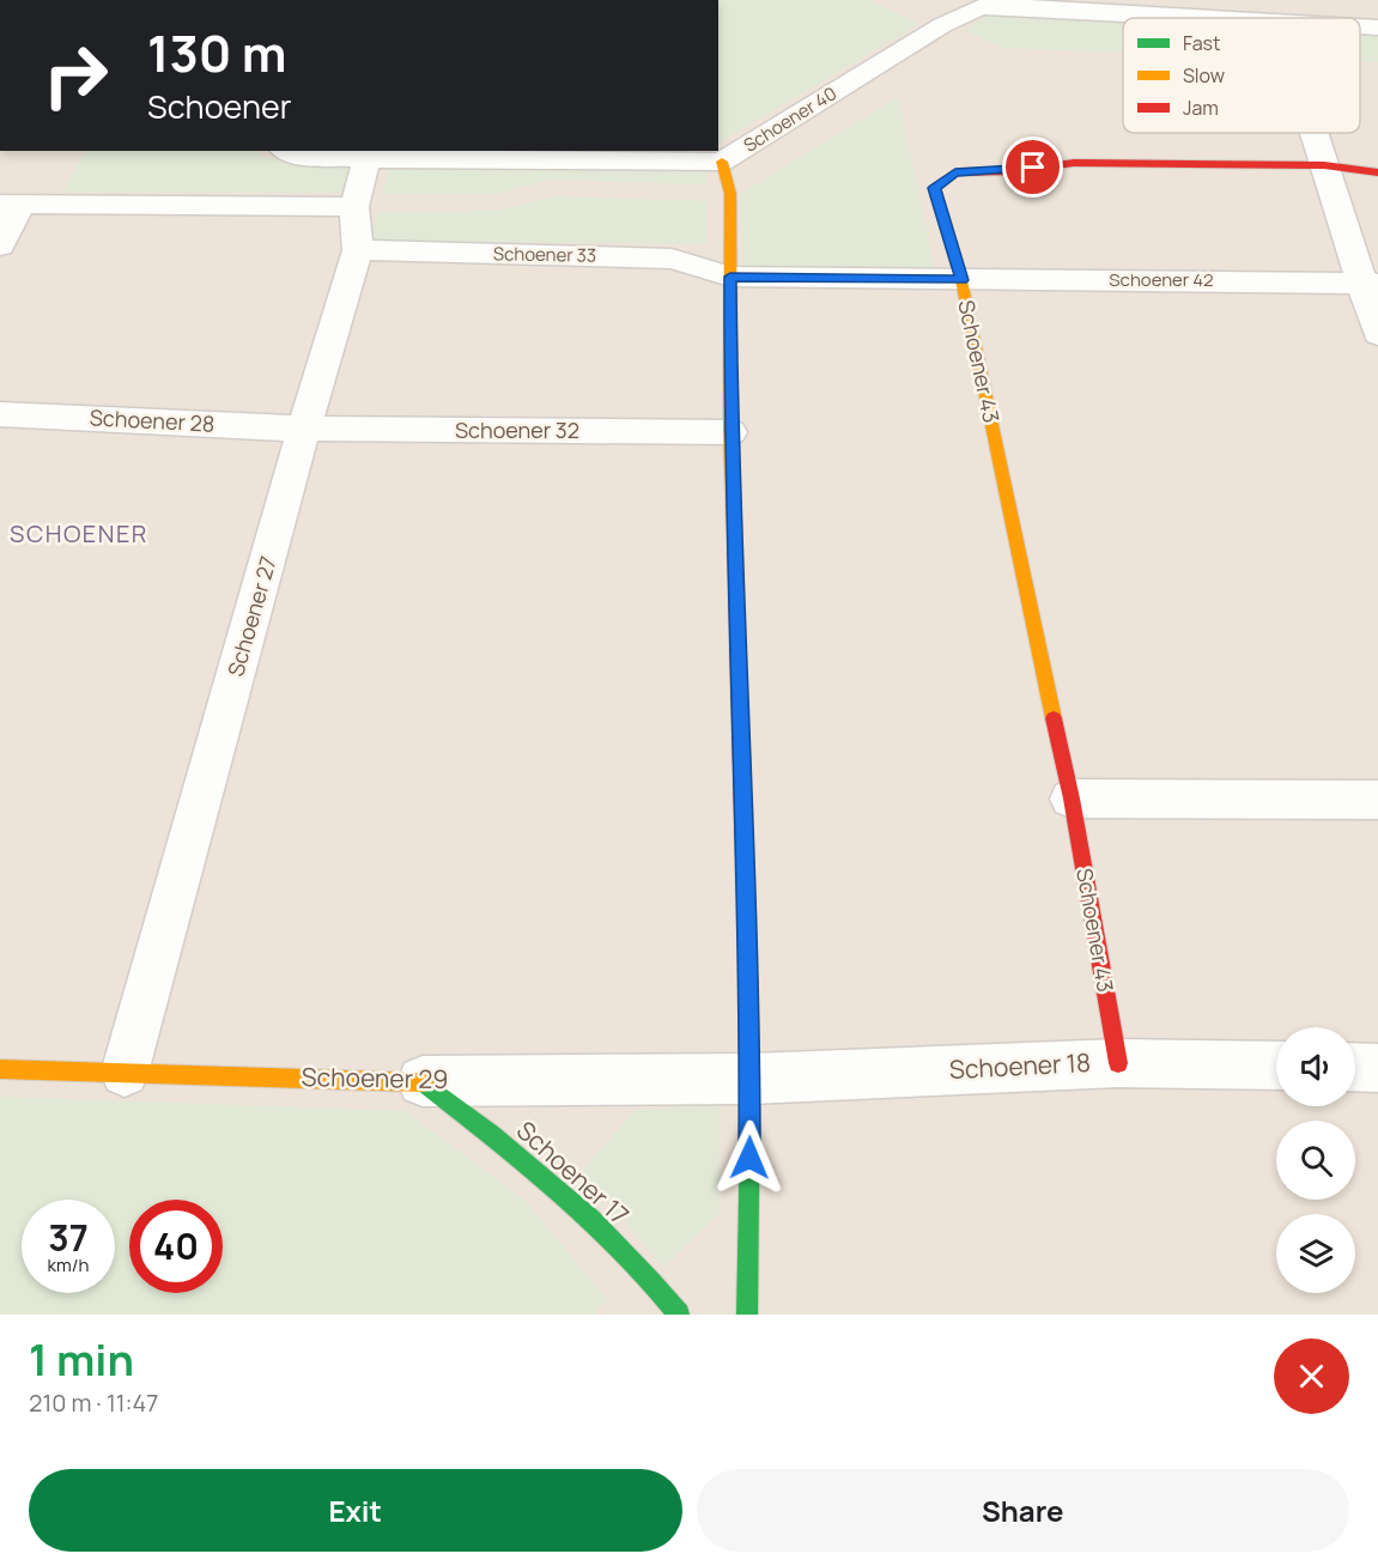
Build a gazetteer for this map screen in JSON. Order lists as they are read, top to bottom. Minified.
{"streets":{"street":["Schoener 40","Schoener 33","Schoener 42","Schoener 43","Schoener 28","Schoener 32","Schoener 27","Schoener 18","Schoener 29","Schoener 17"]},"crossings":[["Schoener 40","Schoener 27"],["Schoener 33","Schoener 27"],["Schoener 42","Schoener 43"],["Schoener 43","Schoener 18"],["Schoener 28","Schoener 32"],["Schoener 28","Schoener 27"],["Schoener 32","Schoener 27"],["Schoener 27","Schoener 29"],["Schoener 18","Schoener 29"],["Schoener 29","Schoener 17"]],"districts":["SCHOENER"],"legend":["Fast","Slow","Jam"],"page":{"turn":["130 m","Schoener"],"speed":"37 km/h","limit":"40","heading":["1 min","210 m · 11:47"],"buttons":["Exit","Share"]}}
